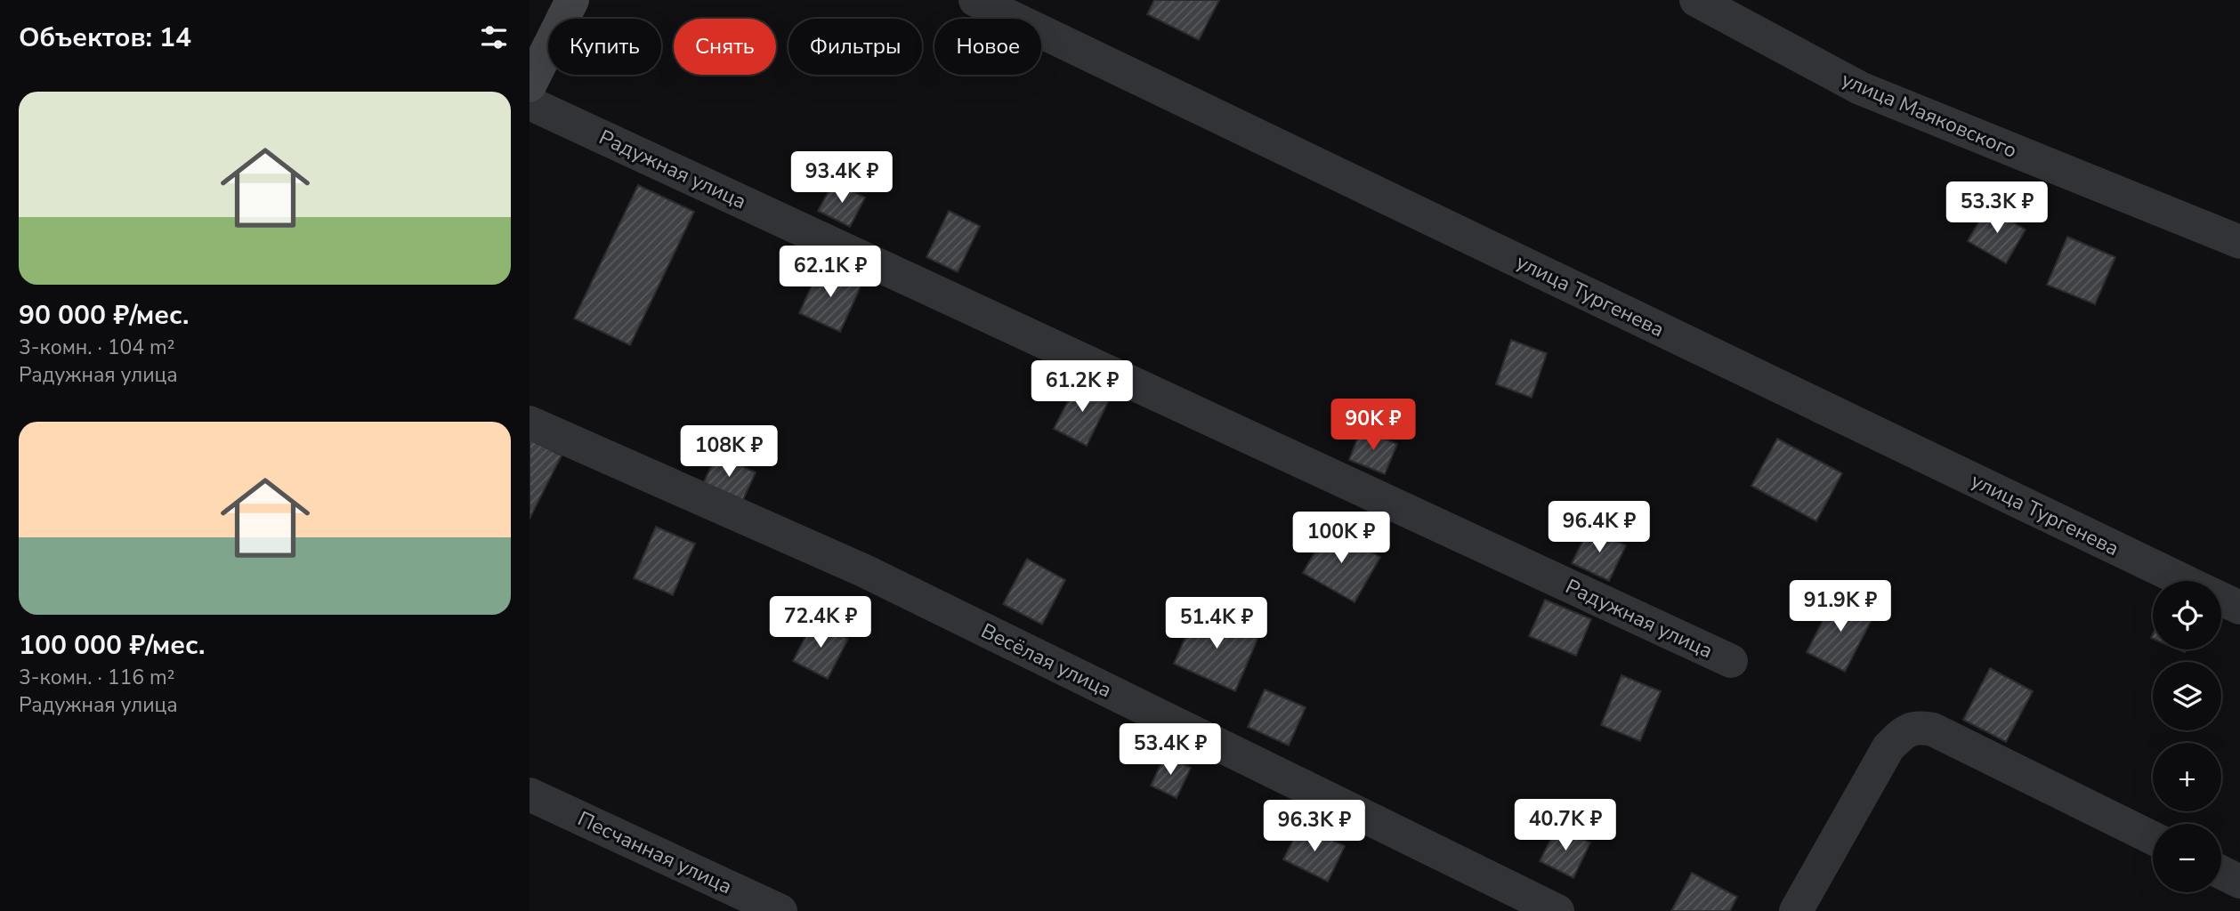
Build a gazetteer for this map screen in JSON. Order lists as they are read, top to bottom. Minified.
{"streets":{"street":["улица Маяковского","Радужная улица","улица Тургенева","Весёлая улица","Песчанная улица"]},"page":{"heading":"Объектов: 14","chip":["Купить","Снять","Фильтры","Новое"],"list":[{"name":"90 000 ₽/мес.","note":"3-комн. · 104 m² · Радужная улица"},{"name":"100 000 ₽/мес.","note":"3-комн. · 116 m² · Радужная улица"}],"price":["93.4K ₽","53.3K ₽","62.1K ₽","61.2K ₽","90K ₽","108K ₽","96.4K ₽","100K ₽","91.9K ₽","72.4K ₽","51.4K ₽","53.4K ₽","40.7K ₽","96.3K ₽"],"map_buttons":["+","−"]}}
